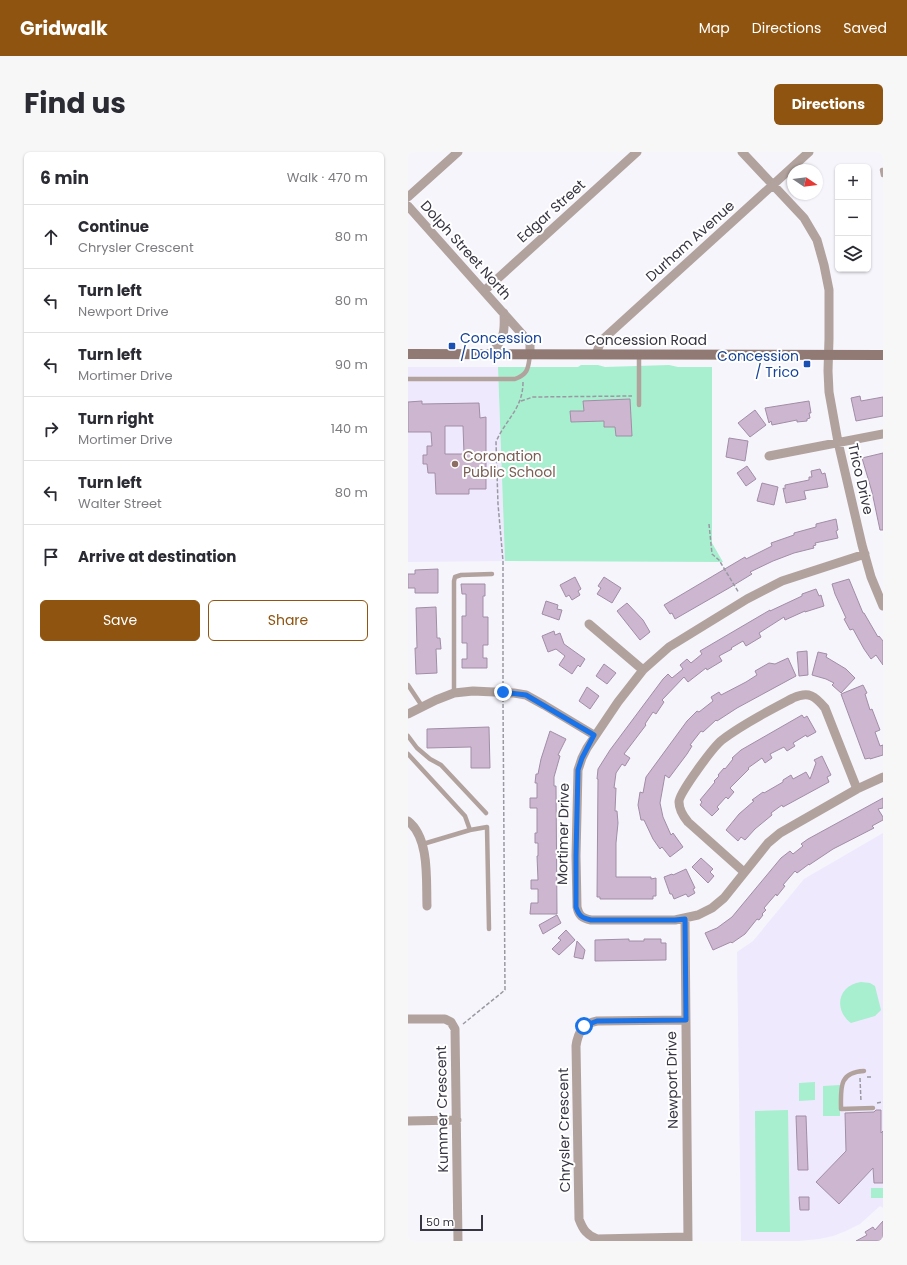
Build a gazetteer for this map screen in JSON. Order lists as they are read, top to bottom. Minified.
{"streets":{"main road":["Concession Road"],"street":["Edgar Street","Durham Avenue","Dolph Street North","Trico Drive","Mortimer Drive","Newport Drive","Kummer Crescent","Chrysler Crescent"]},"crossings":[["Edgar Street","Dolph Street North"],["Durham Avenue","Concession Road"],["Durham Avenue","Trico Drive"],["Dolph Street North","Concession Road"],["Concession Road","Trico Drive"],["Trico Drive","Mortimer Drive"],["Mortimer Drive","Newport Drive"],["Newport Drive","Chrysler Crescent"]],"places":{"transit":["Concession / Dolph","Concession / Trico"],"other":["Coronation Public School"]},"scale_bar":"50 m","north":"right","page":{"header":"Gridwalk","nav":["Map","Directions","Saved"],"title":"Find us","buttons":["Directions",["Save","Share"]],"heading":["6 min","Walk · 470 m"],"map_buttons":["+","−"],"list":[["Continue","Chrysler Crescent","80 m"],["Turn left","Newport Drive","80 m"],["Turn left","Mortimer Drive","90 m"],["Turn right","Mortimer Drive","140 m"],["Turn left","Walter Street","80 m"],"Arrive at destination"],"scale":"50 m"}}
